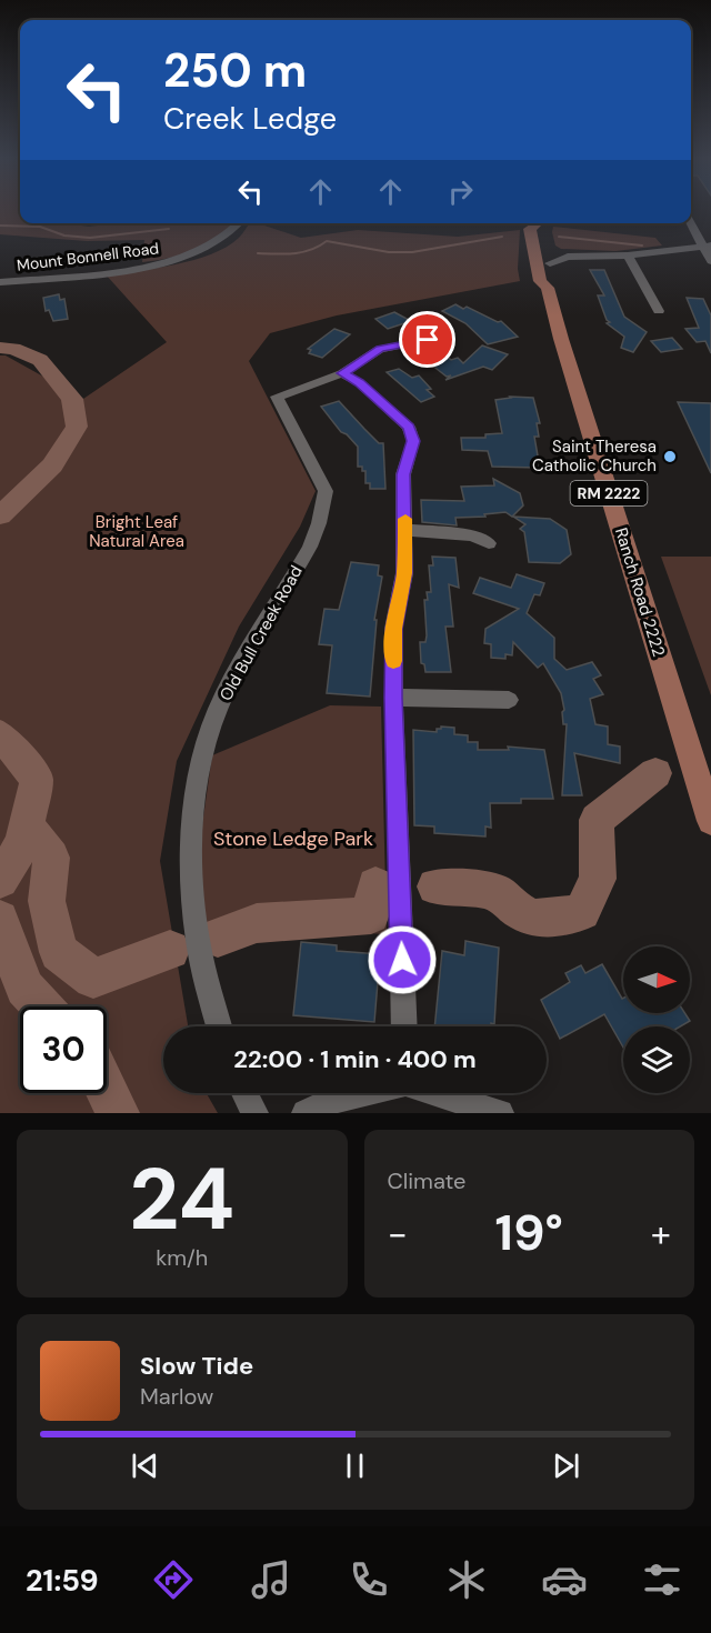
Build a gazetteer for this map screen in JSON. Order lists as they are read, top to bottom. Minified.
{"streets":{"main road":["RM 2222","Ranch Road 2222"],"street":["Mount Bonnell Road","Old Bull Creek Road"]},"parks":["Bright Leaf Natural Area","Stone Ledge Park"],"places":["Saint Theresa Catholic Church"],"north":"right","page":{"turn":["250 m","Creek Ledge"],"limit":"30","trip":"22:00 · 1 min · 400 m","tile":[["24","km/h"],"Climate"],"heat":["−","19°","+"],"song":["Slow Tide","Marlow"],"tabs":"21:59"}}
